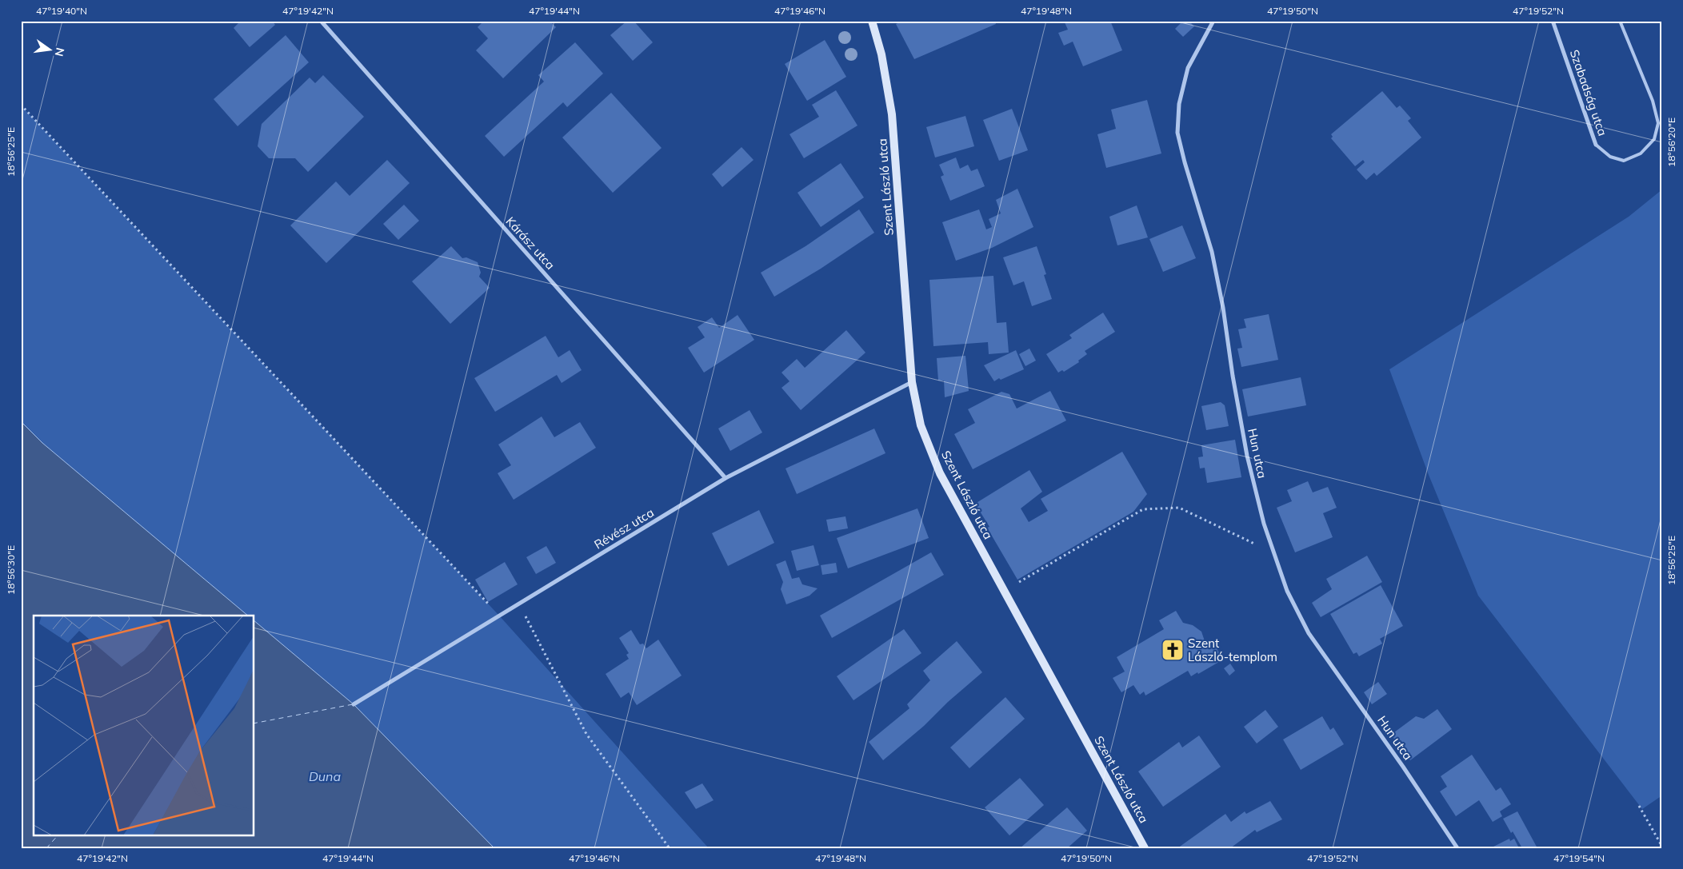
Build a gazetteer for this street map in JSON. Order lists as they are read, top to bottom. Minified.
{"streets":{"street":["Szabadság utca","Szent László utca","Kárász utca","Hun utca","Révész utca"]},"crossings":[["Szent László utca","Révész utca"],["Kárász utca","Révész utca"]],"water":["Duna"],"places":{"church":["Szent László-templom"]},"north":"right","coordinates":["47°19'40\"N","47°19'42\"N","47°19'44\"N","47°19'46\"N","47°19'48\"N","47°19'50\"N","47°19'52\"N","18°56'20\"E","18°56'25\"E","18°56'30\"E","47°19'54\"N"]}
